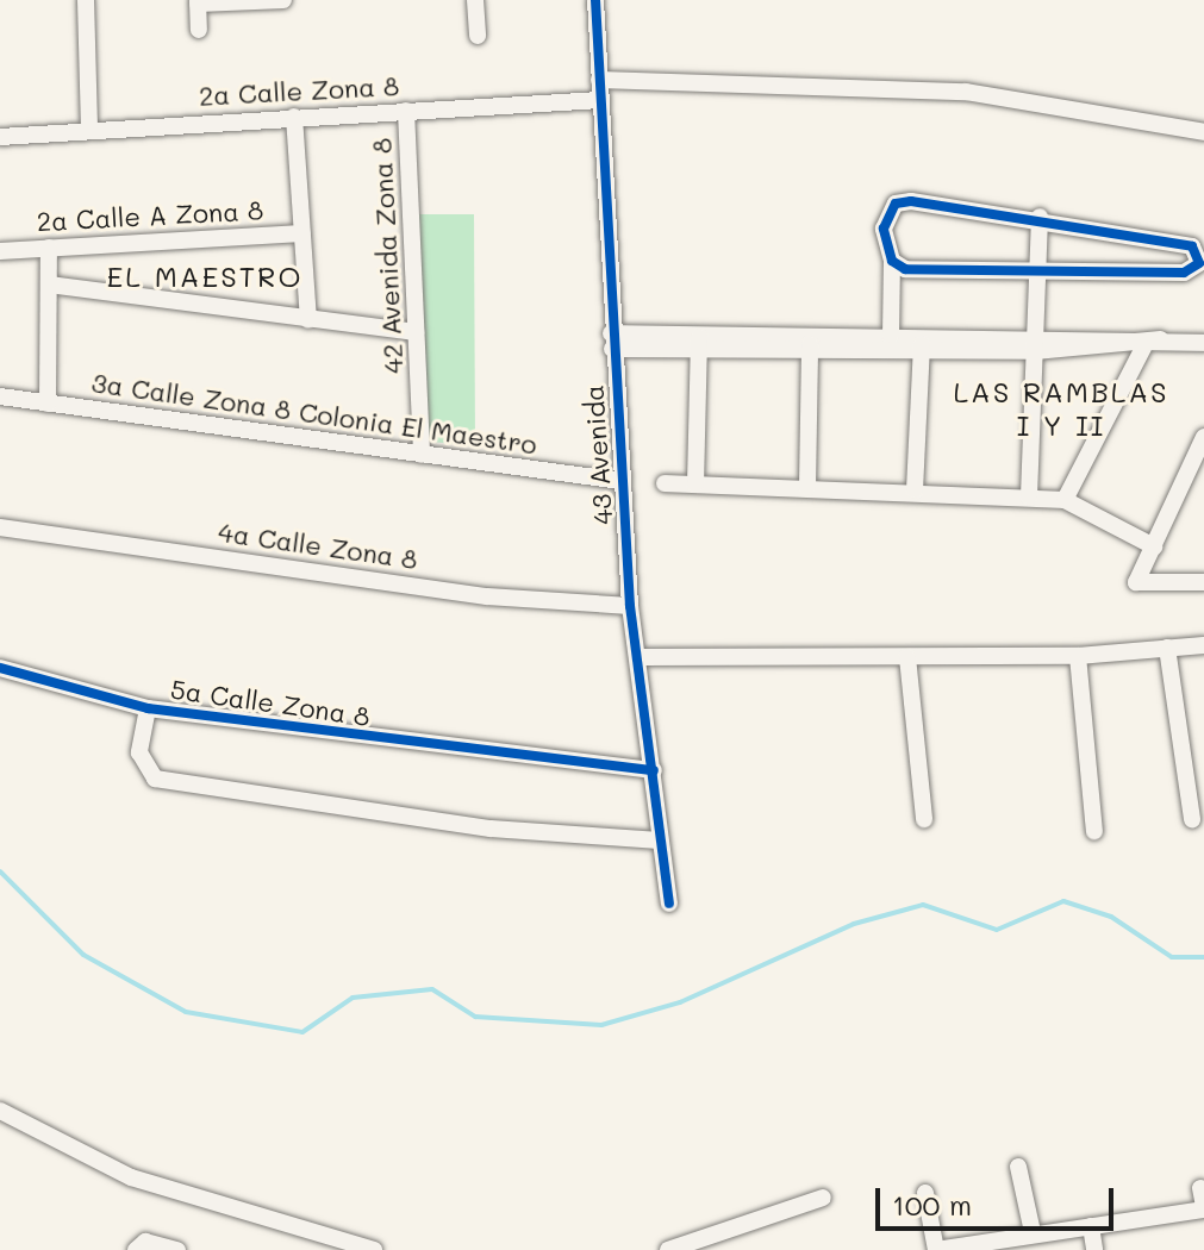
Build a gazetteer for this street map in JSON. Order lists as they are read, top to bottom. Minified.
{"streets":{"street":["2a Calle Zona 8","2a Calle A Zona 8","42 Avenida Zona 8","3a Calle Zona 8 Colonia El Maestro","43 Avenida","4a Calle Zona 8","5a Calle Zona 8"]},"crossings":[["2a Calle Zona 8","42 Avenida Zona 8"],["2a Calle Zona 8","43 Avenida"],["42 Avenida Zona 8","3a Calle Zona 8 Colonia El Maestro"],["3a Calle Zona 8 Colonia El Maestro","43 Avenida"],["43 Avenida","4a Calle Zona 8"],["43 Avenida","5a Calle Zona 8"]],"districts":["EL MAESTRO","LAS RAMBLAS I Y II"],"scale_bar":"100 m"}
